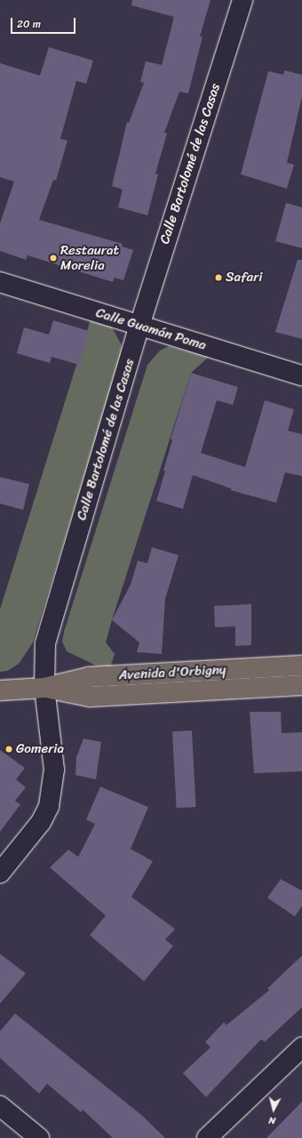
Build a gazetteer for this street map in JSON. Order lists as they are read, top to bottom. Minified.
{"streets":{"main road":["Avenida d'Orbigny"],"street":["Calle Bartolomé de las Casas","Calle Guamán Poma"]},"crossings":[["Calle Bartolomé de las Casas","Calle Guamán Poma"],["Calle Bartolomé de las Casas","Avenida d'Orbigny"]],"places":["Restaurat Morelia","Safari","Gomeria"],"scale_bar":"20 m","north":"bottom"}
